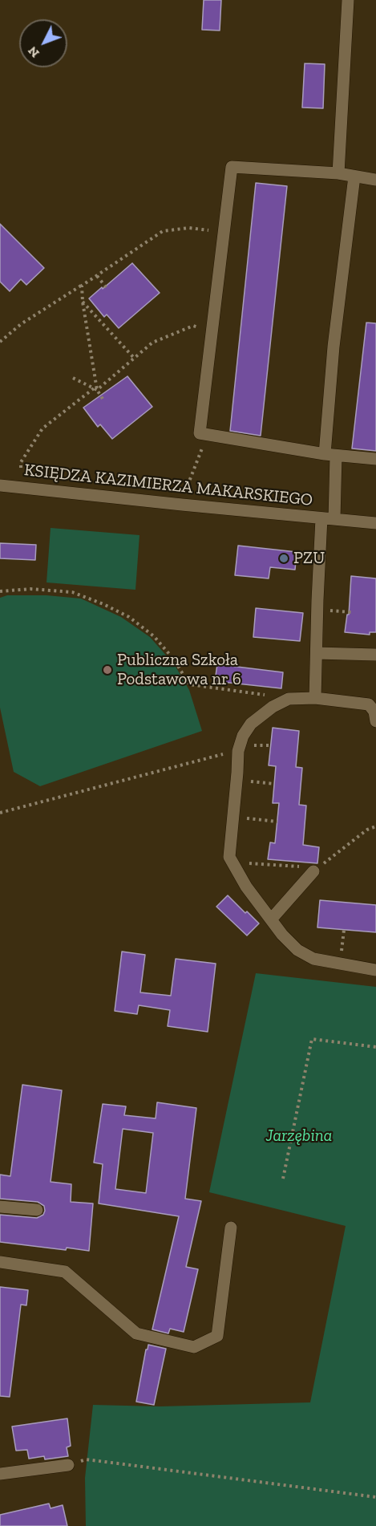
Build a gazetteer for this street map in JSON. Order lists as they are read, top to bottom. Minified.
{"streets":{"street":["KSIĘDZA KAZIMIERZA MAKARSKIEGO"]},"parks":["Jarzębina"],"places":["PZU","Publiczna Szkoła Podstawowa nr 6"],"north":"bottom left"}
